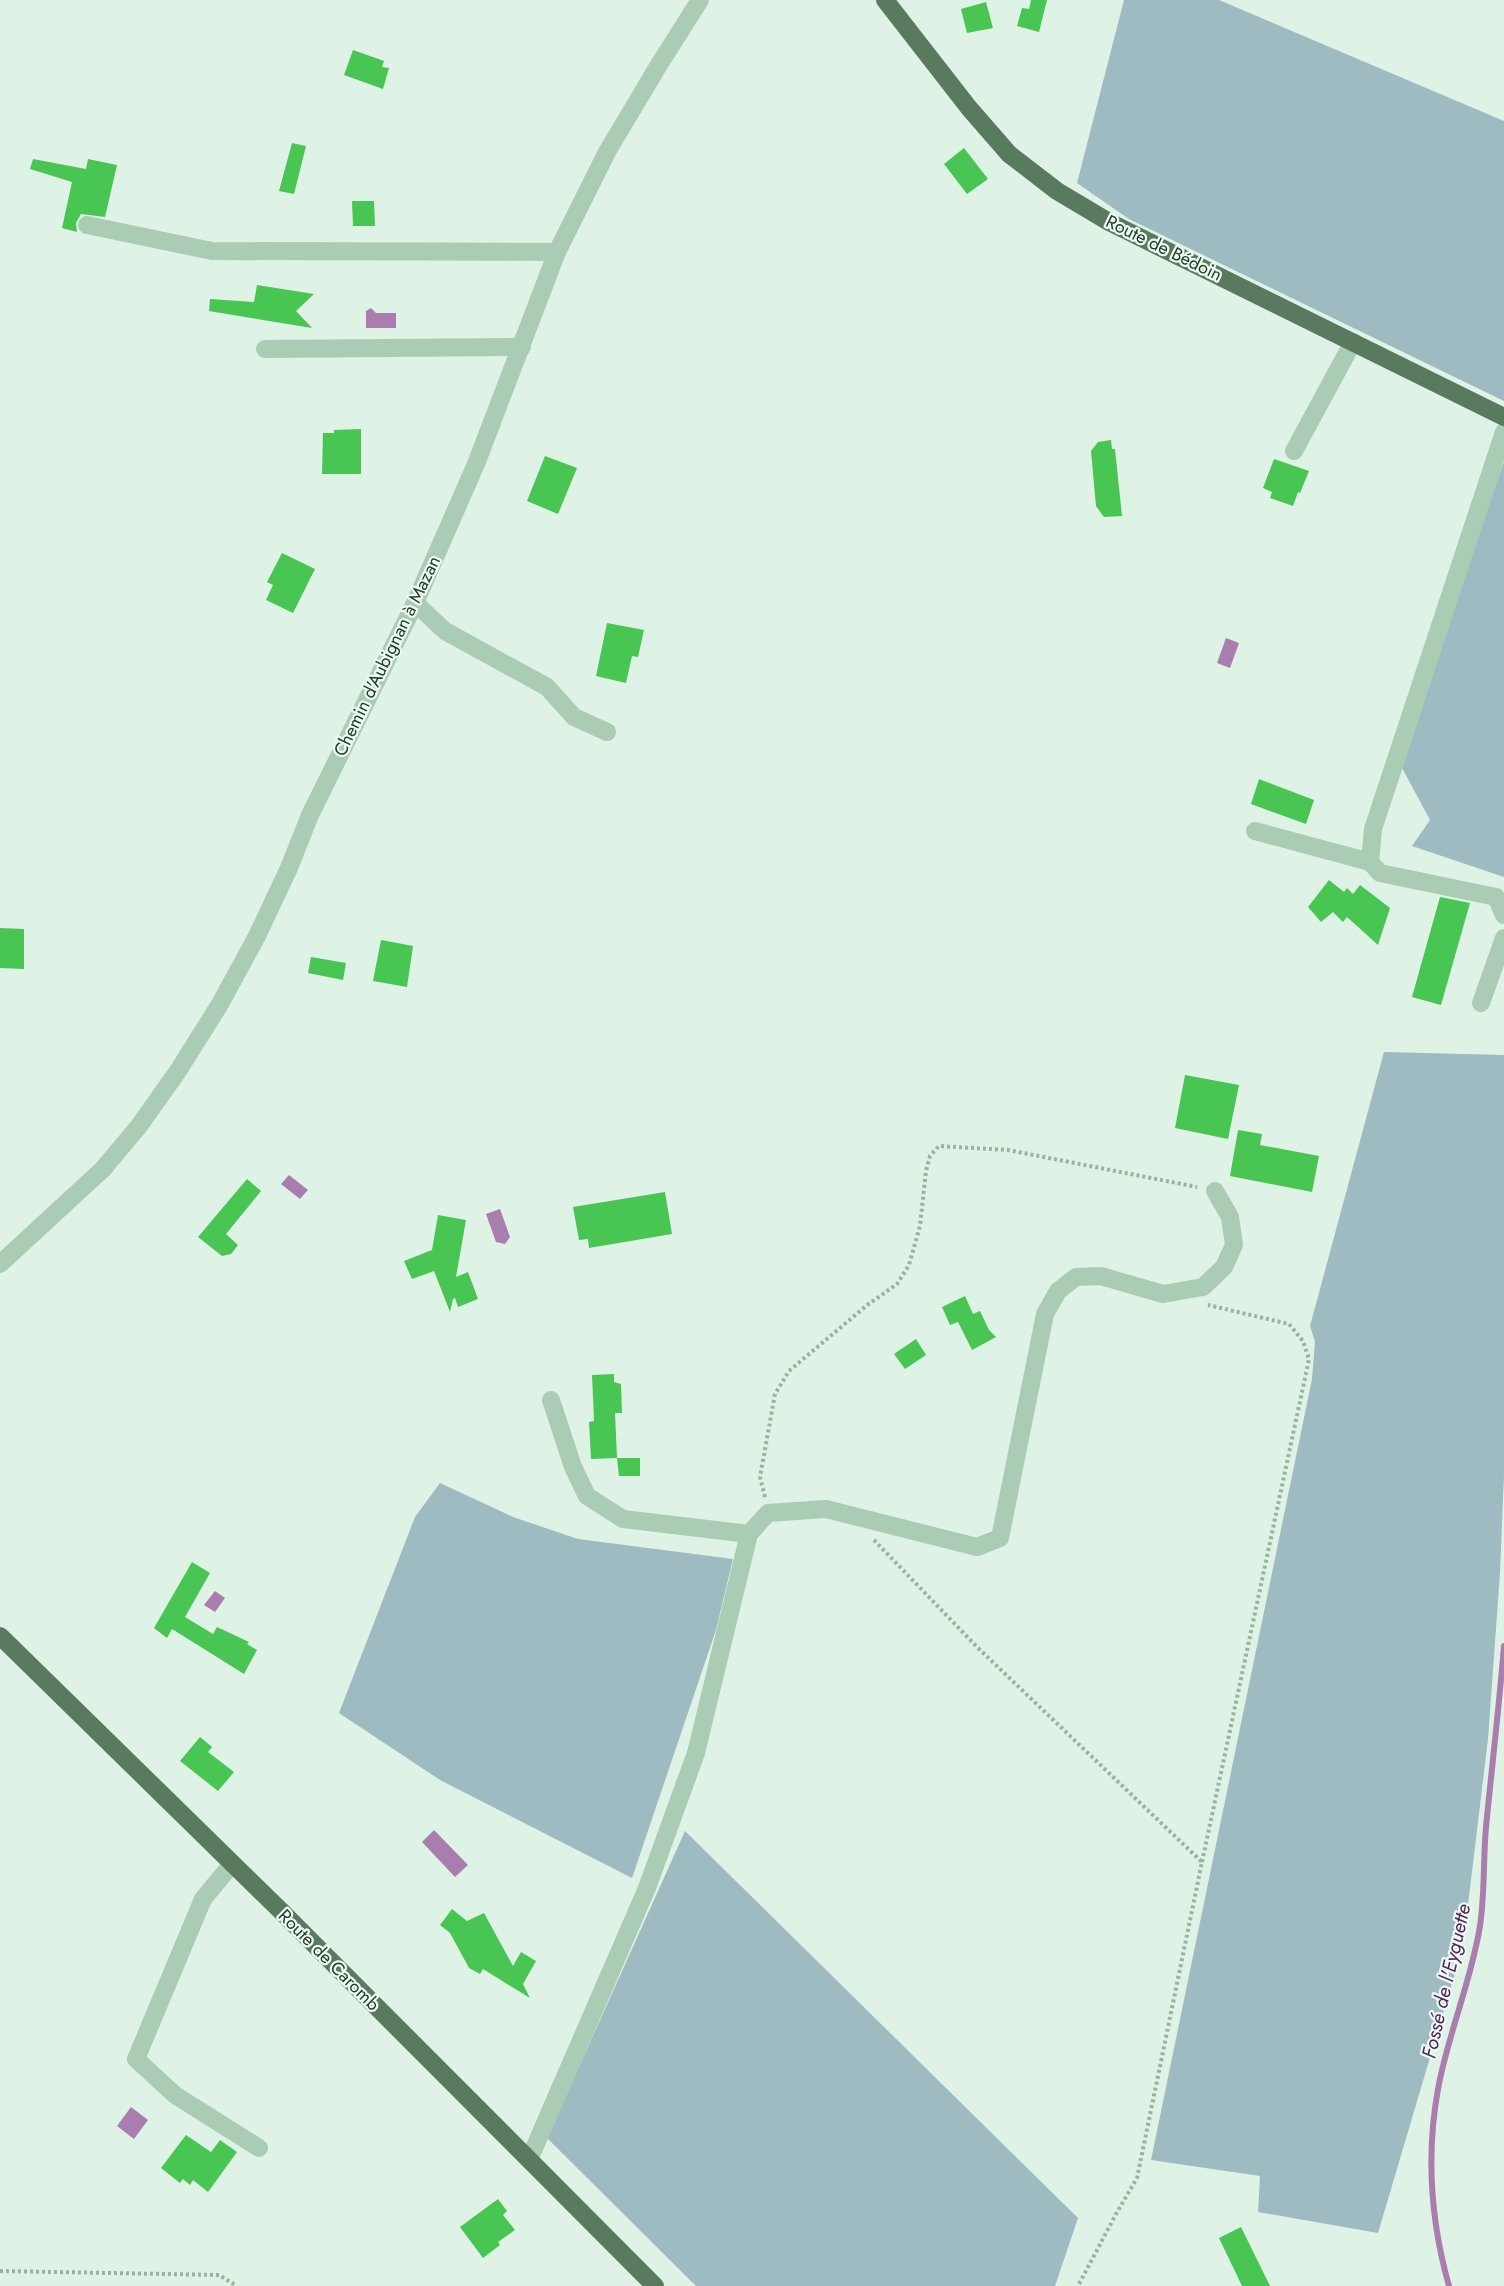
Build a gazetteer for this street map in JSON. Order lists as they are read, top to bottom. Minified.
{"streets":{"main road":["Route de Bédoin","Route de Caromb"],"street":["Chemin d'Aubignan à Mazan"]},"water":["Fossé de l'Eyguette"]}
